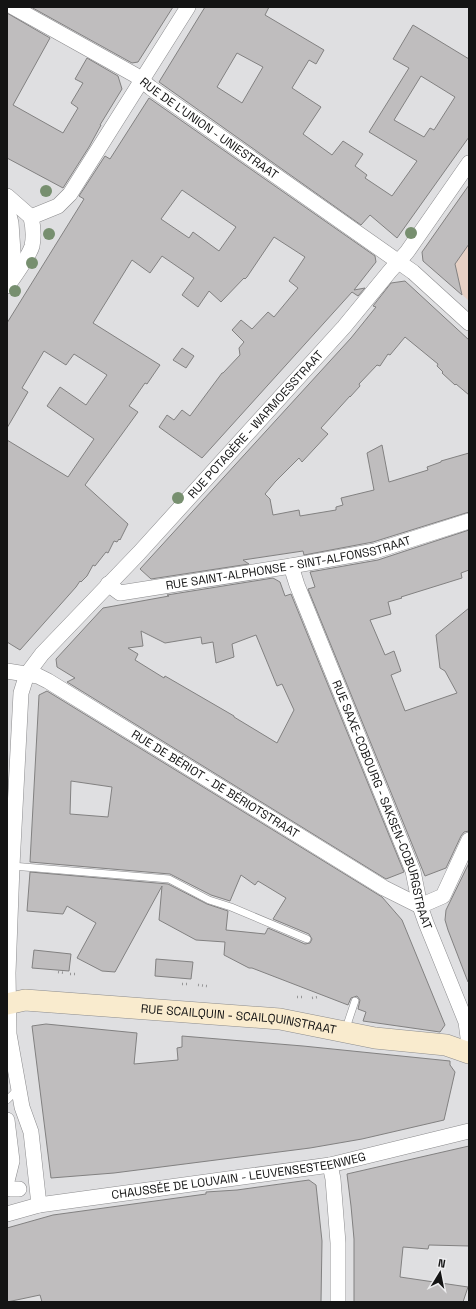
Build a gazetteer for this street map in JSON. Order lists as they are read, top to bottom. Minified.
{"streets":{"main road":["RUE SCAILQUIN - SCAILQUINSTRAAT"],"street":["RUE DE L'UNION - UNIESTRAAT","RUE POTAGÈRE - WARMOESSTRAAT","RUE SAINT-ALPHONSE - SINT-ALFONSSTRAAT","RUE DE BÉRIOT - DE BÉRIOTSTRAAT","RUE SAXE-COBOURG - SAKSEN-COBURGSTRAAT","CHAUSSÉE DE LOUVAIN - LEUVENSESTEENWEG"]},"crossings":[["RUE DE L'UNION - UNIESTRAAT","RUE POTAGÈRE - WARMOESSTRAAT"],["RUE POTAGÈRE - WARMOESSTRAAT","RUE SAINT-ALPHONSE - SINT-ALFONSSTRAAT"],["RUE POTAGÈRE - WARMOESSTRAAT","RUE DE BÉRIOT - DE BÉRIOTSTRAAT"],["RUE SAINT-ALPHONSE - SINT-ALFONSSTRAAT","RUE SAXE-COBOURG - SAKSEN-COBURGSTRAAT"],["RUE DE BÉRIOT - DE BÉRIOTSTRAAT","RUE SAXE-COBOURG - SAKSEN-COBURGSTRAAT"]],"north":"top"}
